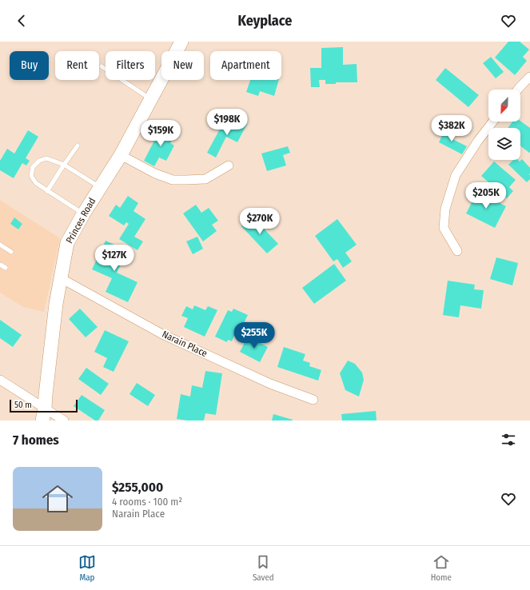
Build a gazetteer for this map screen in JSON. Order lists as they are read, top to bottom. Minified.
{"streets":{"main road":["Princes Road"],"street":["Narain Place"]},"crossings":[["Princes Road","Narain Place"]],"scale_bar":"50 m","north":"bottom left","page":{"header":"Keyplace","chip":["Buy","Rent","Filters","New","Apartment"],"price":["$198K","$382K","$159K","$205K","$270K","$127K","$255K"],"scale":"50 m","heading":"7 homes","list":[{"name":"$255,000","note":"4 rooms · 100 m² · Narain Place"}],"tabs":["Map","Saved","Home"]}}
